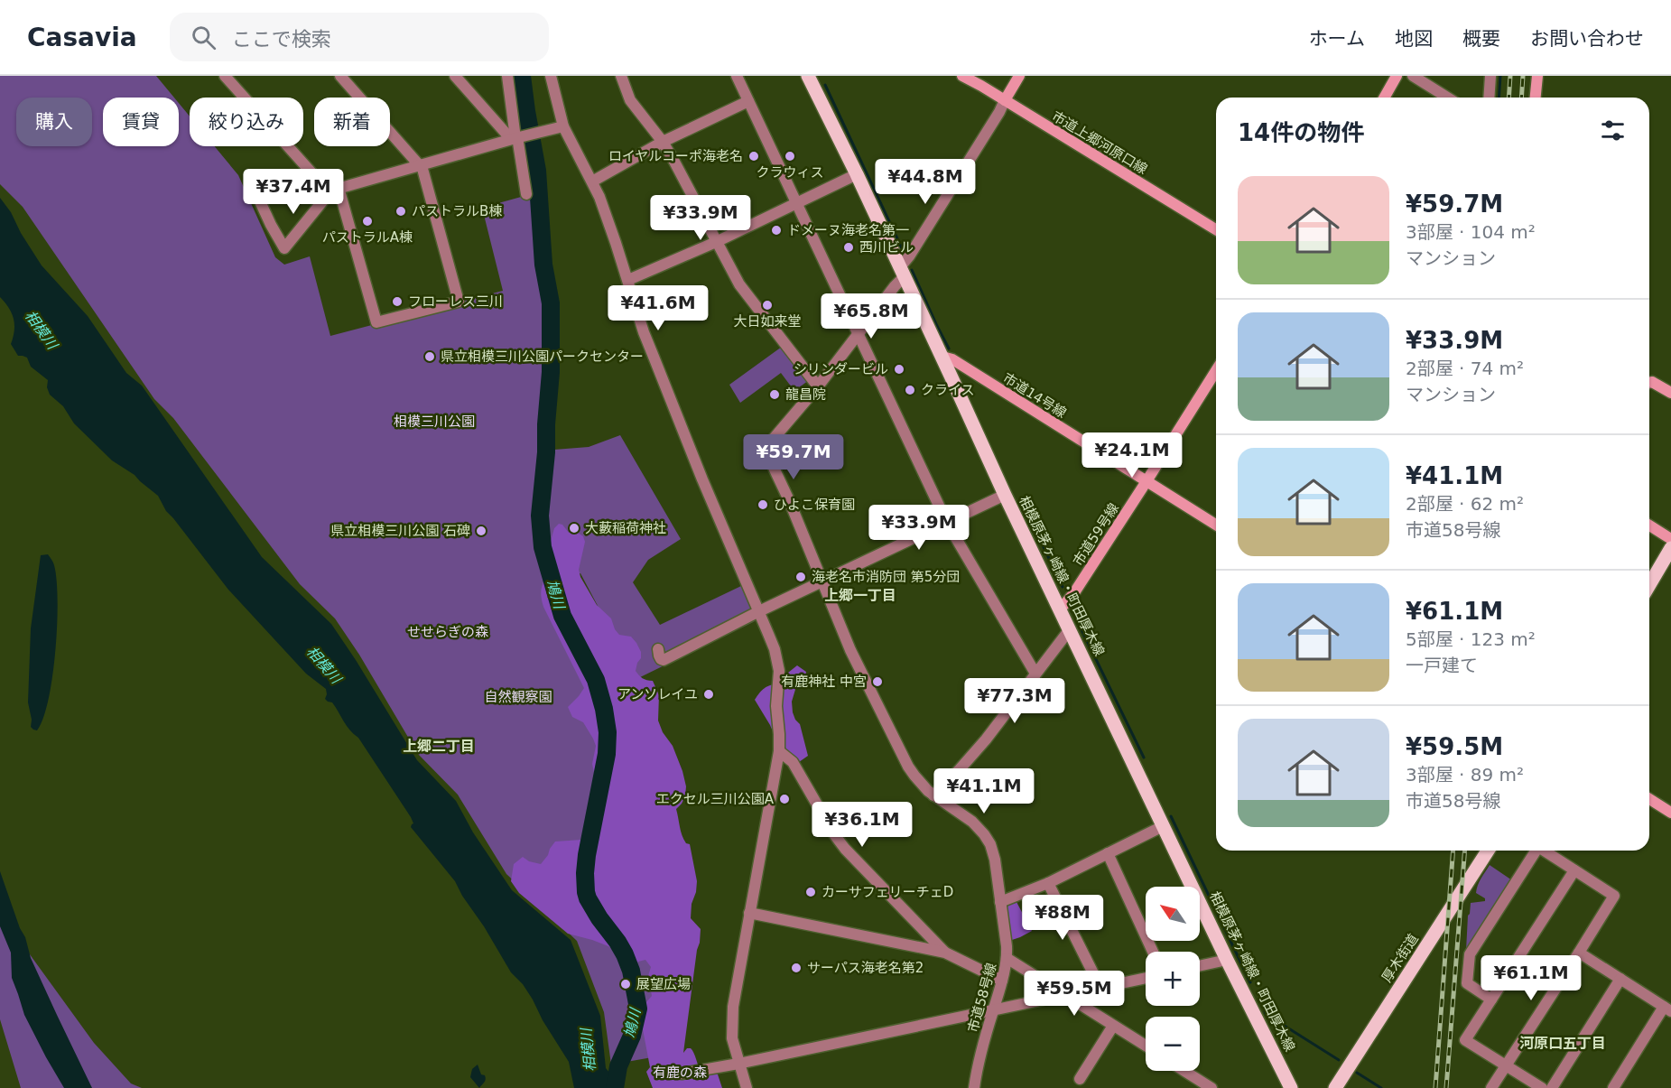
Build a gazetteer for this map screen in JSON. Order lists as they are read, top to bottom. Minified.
{"streets":{"main road":["相模原茅ヶ崎線・町田厚木線","厚木街道"],"street":["市道上郷河原口線","市道14号線","市道59号線","市道58号線"]},"crossings":[["市道14号線","市道59号線"],["市道14号線","相模原茅ヶ崎線・町田厚木線"],["市道59号線","相模原茅ヶ崎線・町田厚木線"]],"districts":["上郷一丁目","上郷二丁目","河原口五丁目"],"water":["相模川","鳩川"],"parks":["相模三川公園","せせらぎの森","自然観察園","有鹿の森"],"places":["ロイヤルコーポ海老名","クラウィス","パストラルB棟","パストラルA棟","ドメーヌ海老名第一","西川ビル","フローレス三川","大日如来堂","県立相模三川公園パークセンター","シリンダービル","クライス","龍昌院","ひよこ保育園","大藪稲荷神社","県立相模三川公園 石碑","海老名市消防団 第5分団","有鹿神社 中宮","アンソレイユ","エクセル三川公園A","カーサフェリーチェD","サーパス海老名第2","展望広場"],"north":"top left","page":{"header":"Casavia","search":"ここで検索","nav":["ホーム","地図","概要","お問い合わせ"],"chip":["購入","賃貸","絞り込み","新着"],"heading":"14件の物件","price":["¥44.8M","¥37.4M","¥33.9M","¥41.6M","¥65.8M","¥24.1M","¥59.7M","¥33.9M","¥77.3M","¥41.1M","¥36.1M","¥88M","¥61.1M","¥59.5M"],"list":[{"name":"¥59.7M","note":"3部屋 · 104 m² · マンション"},{"name":"¥33.9M","note":"2部屋 · 74 m² · マンション"},{"name":"¥41.1M","note":"2部屋 · 62 m² · 市道58号線"},{"name":"¥61.1M","note":"5部屋 · 123 m² · 一戸建て"},{"name":"¥59.5M","note":"3部屋 · 89 m² · 市道58号線"}],"map_buttons":["+","−"]}}
